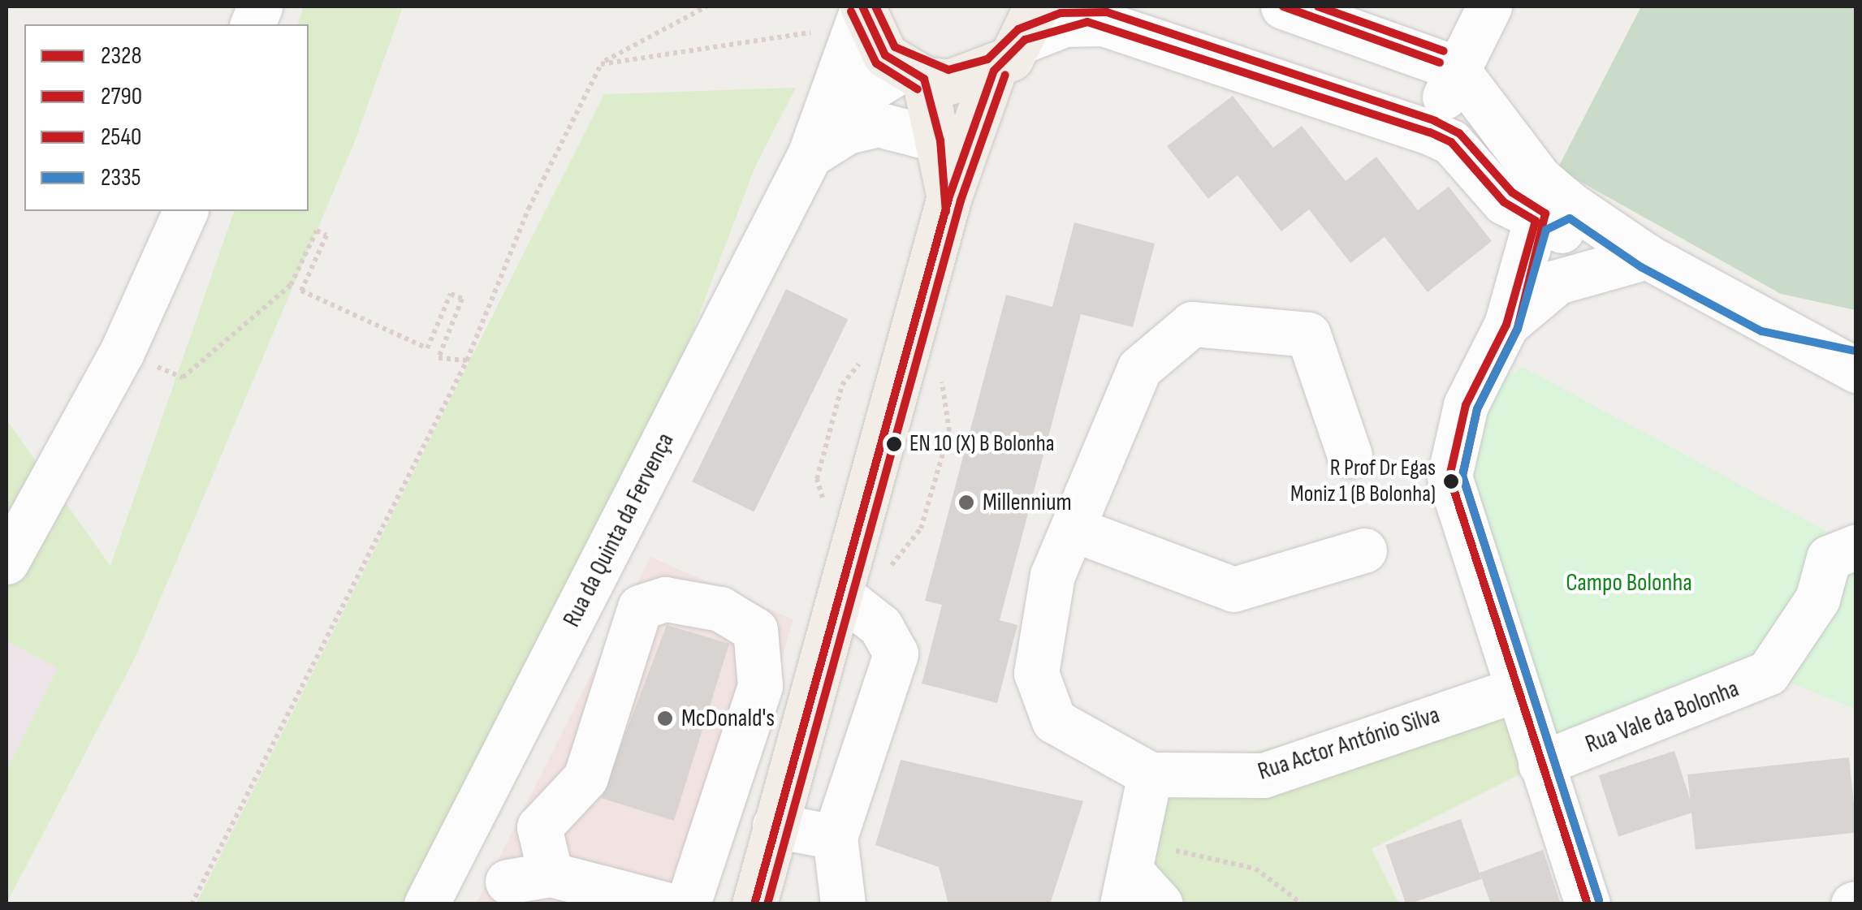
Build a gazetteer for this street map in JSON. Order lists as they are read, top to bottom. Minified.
{"streets":{"street":["Rua da Quinta da Fervença","Rua Vale da Bolonha","Rua Actor António Silva"]},"parks":["Campo Bolonha"],"places":["EN 10 (X) B Bolonha","R Prof Dr Egas Moniz 1 (B Bolonha)","Millennium","McDonald's"],"lines":["transit line 2328","transit line 2540","transit line 2790","transit line 2335"],"legend":["2328","2790","2540","2335"]}
